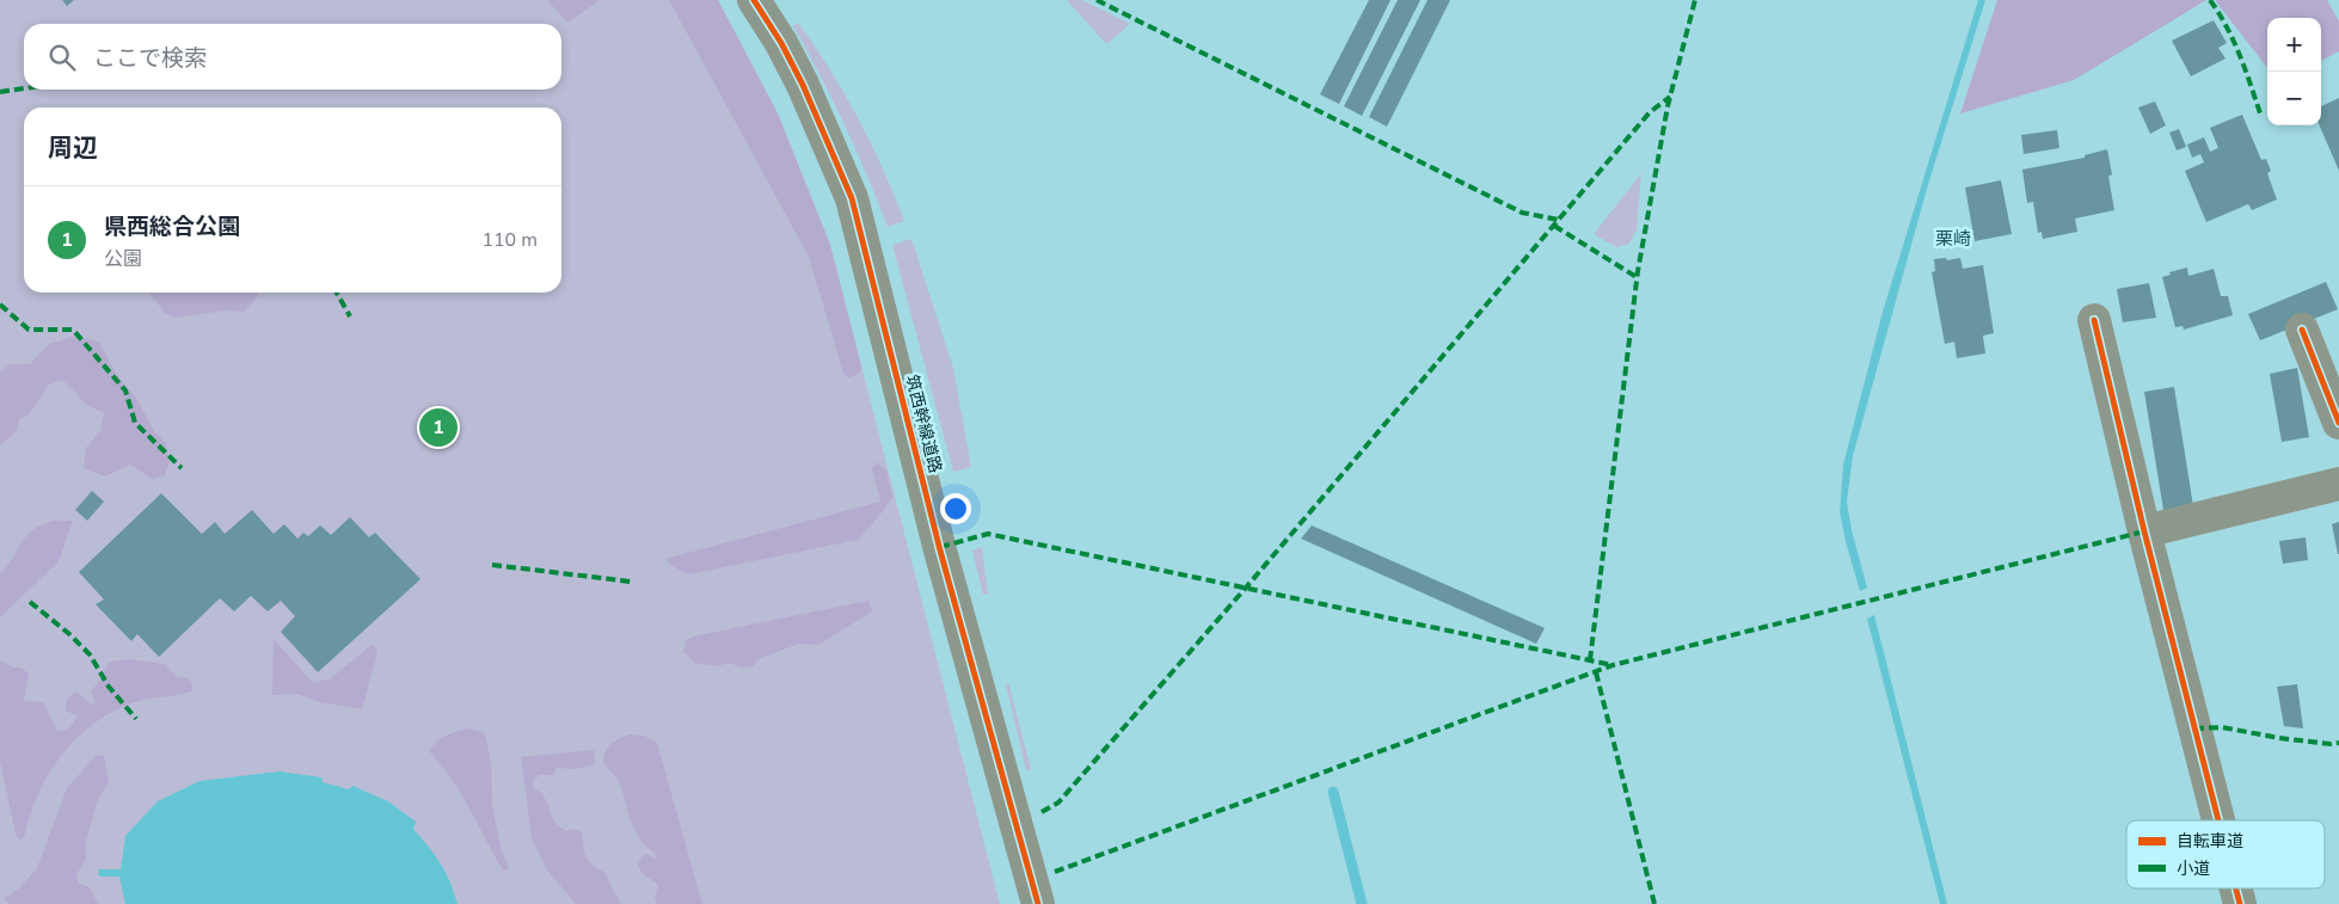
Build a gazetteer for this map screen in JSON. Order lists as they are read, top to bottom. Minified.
{"streets":{"street":["筑西幹線道路"]},"districts":["栗崎"],"legend":["自転車道","小道"],"page":{"map_buttons":["+","−"],"search":"ここで検索","heading":"周辺","list":[{"mark":"1","name":"県西総合公園","note":"公園","value":"110 m"}],"pins":"1"}}
